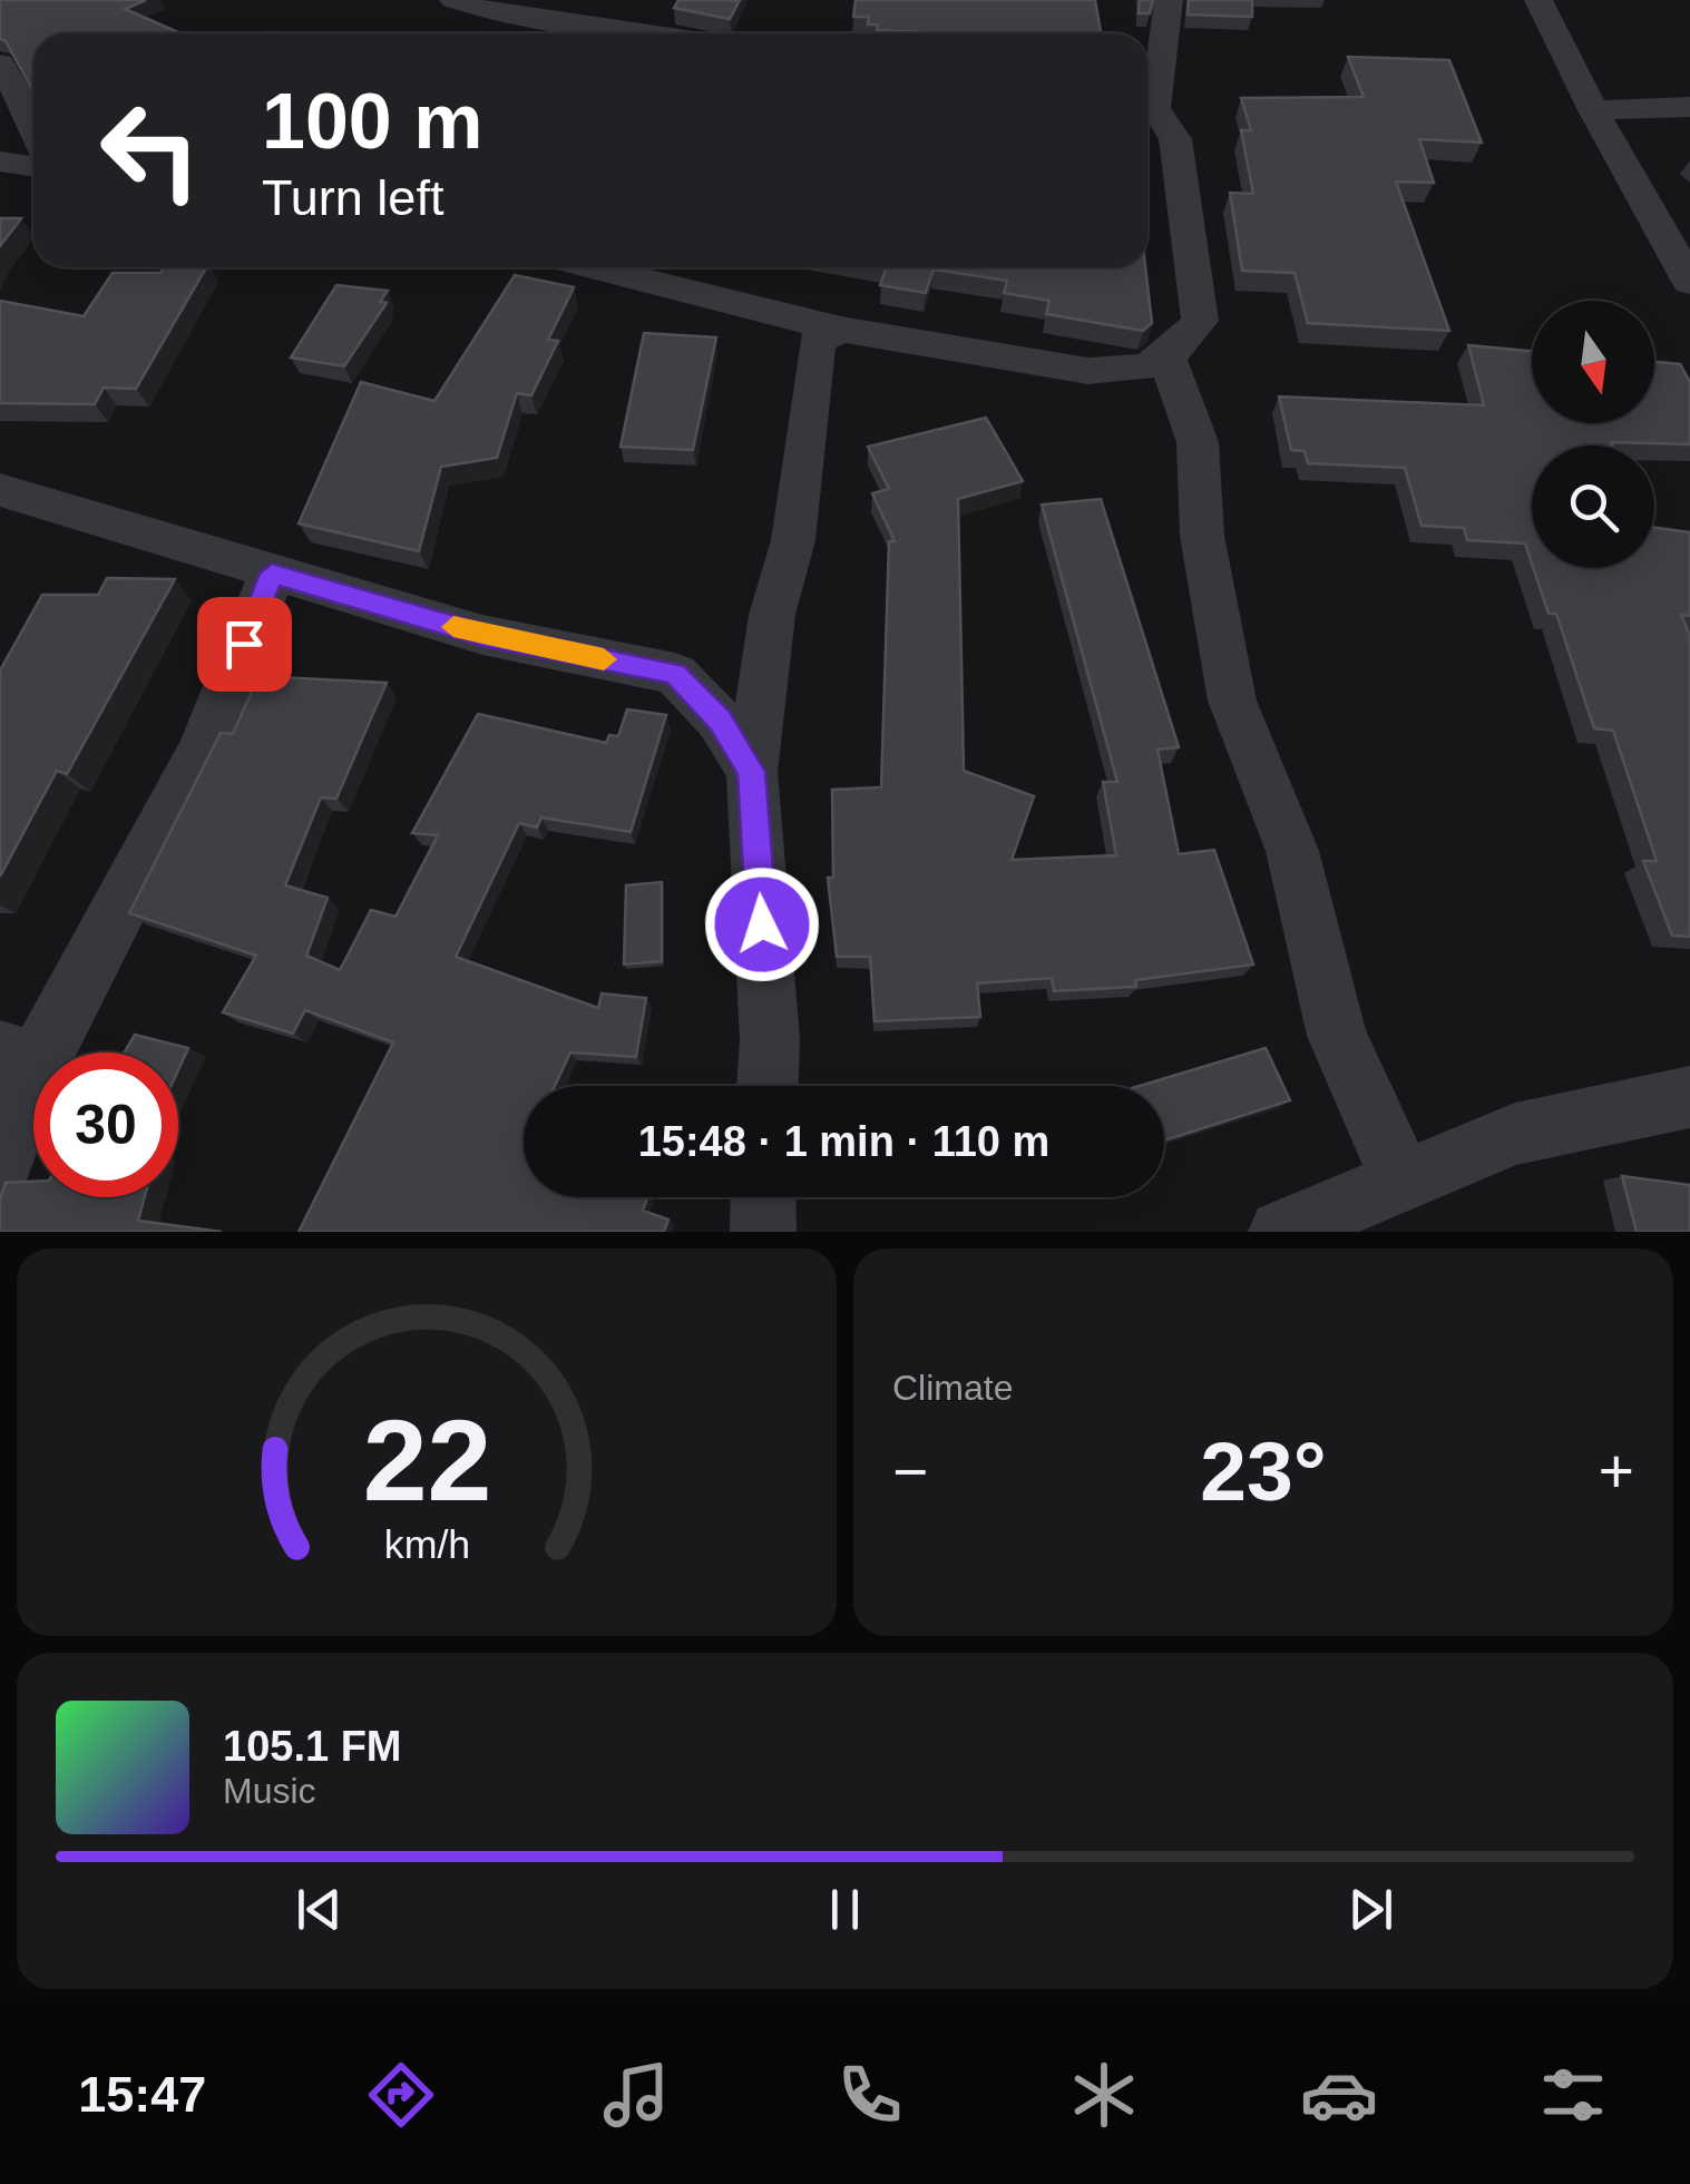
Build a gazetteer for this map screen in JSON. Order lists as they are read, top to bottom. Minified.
{"north":"bottom","page":{"turn":["100 m","Turn left"],"limit":"30","trip":"15:48 · 1 min · 110 m","tile":"Climate","heat":["−","23°","+"],"song":["105.1 FM","Music"],"tabs":"15:47","gauge":["22","km/h"]}}
